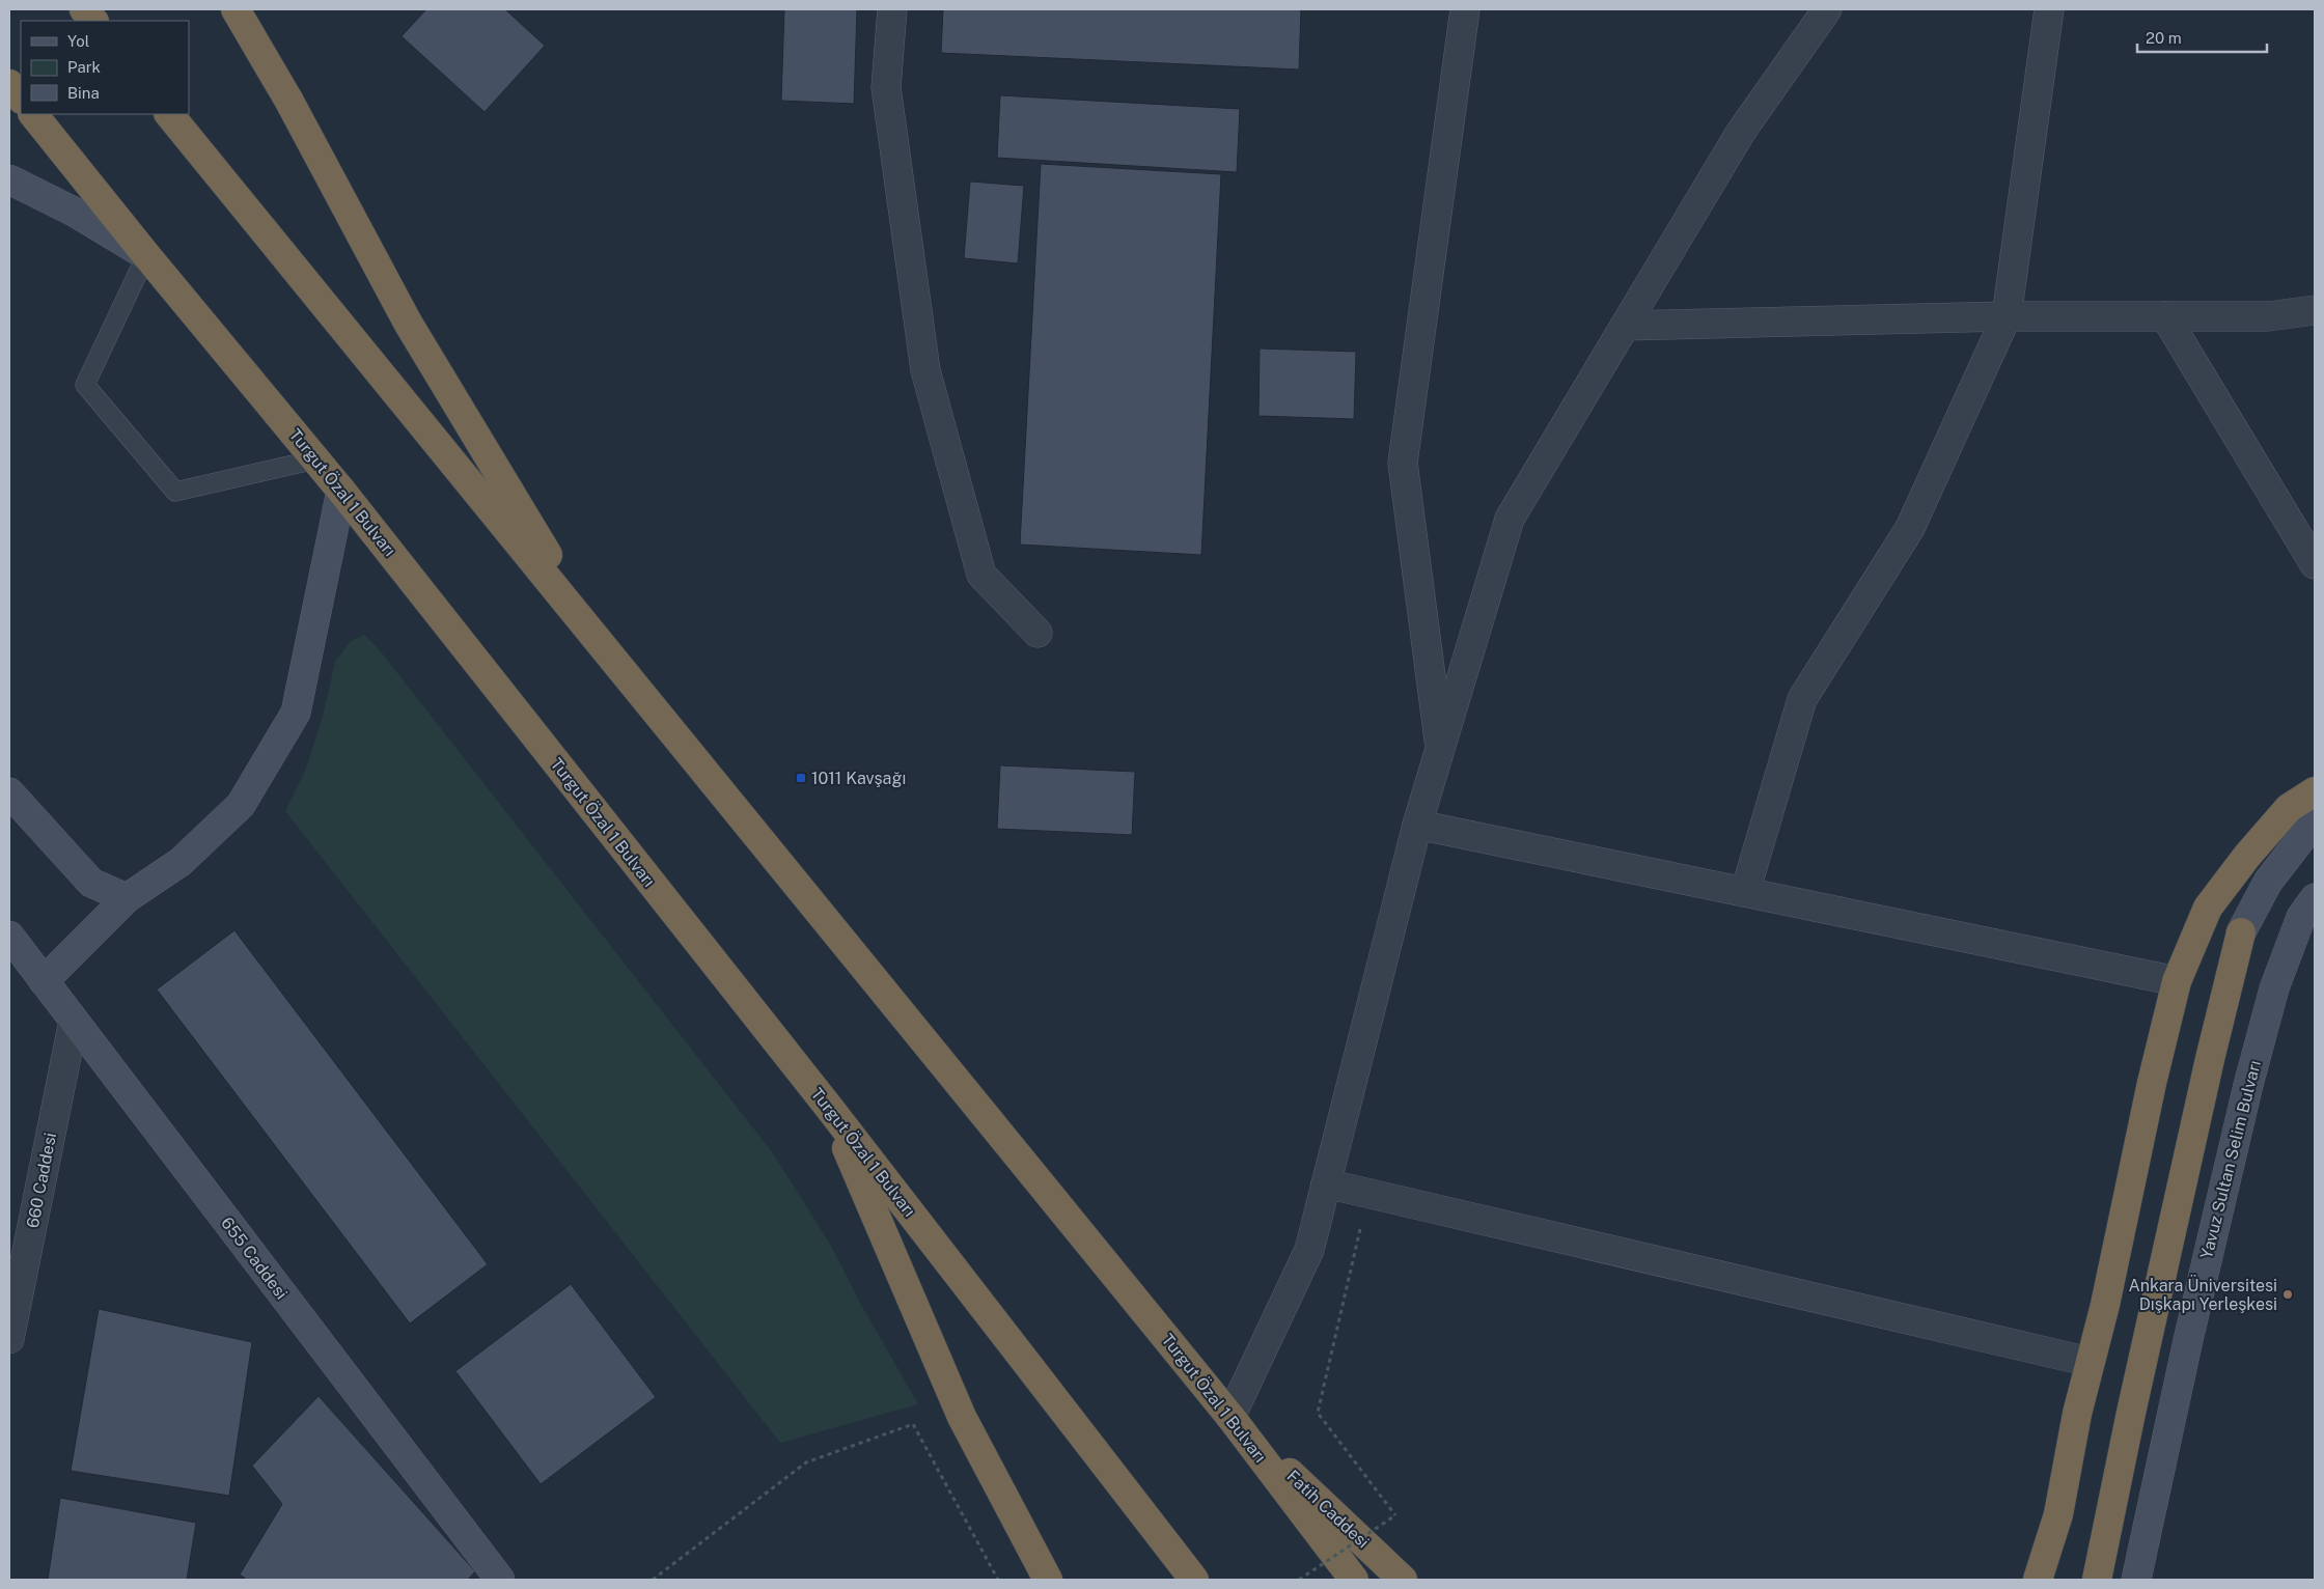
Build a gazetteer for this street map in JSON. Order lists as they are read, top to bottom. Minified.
{"streets":{"highway":["Turgut Özal 1 Bulvarı","Fatih Caddesi"],"street":["Yavuz Sultan Selim Bulvarı","660 Caddesi","655 Caddesi"]},"crossings":[["Turgut Özal 1 Bulvarı","Fatih Caddesi"],["660 Caddesi","655 Caddesi"]],"places":{"transit":["1011 Kavşağı"],"other":["Ankara Üniversitesi Dışkapı Yerleşkesi"]},"legend":["Yol","Park","Bina"],"scale_bar":"20 m"}
